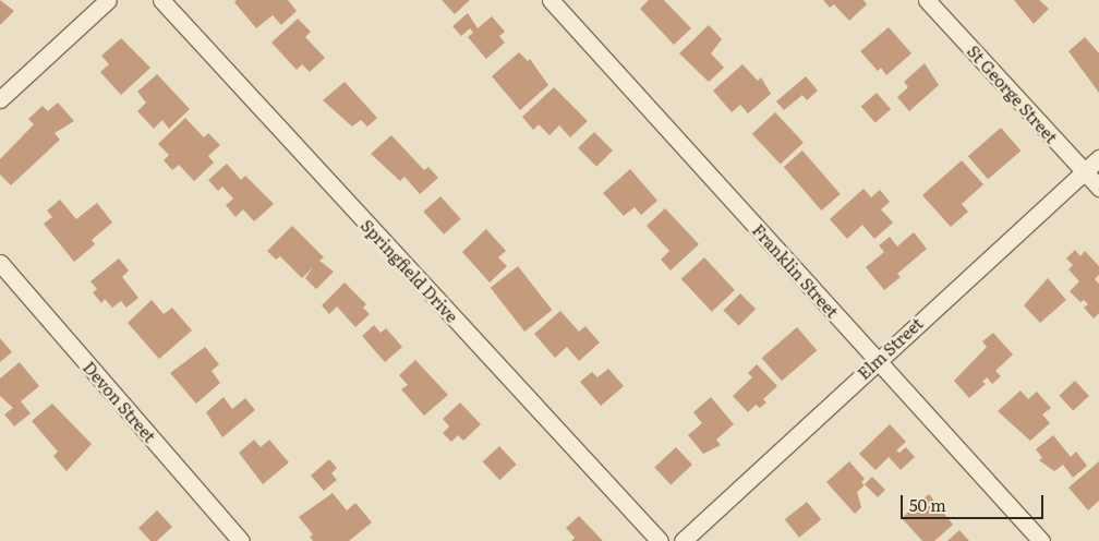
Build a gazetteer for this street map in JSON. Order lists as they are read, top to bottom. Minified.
{"streets":{"street":["St George Street","Springfield Drive","Franklin Street","Elm Street","Devon Street"]},"crossings":[["St George Street","Elm Street"],["Franklin Street","Elm Street"]],"scale_bar":"50 m"}
